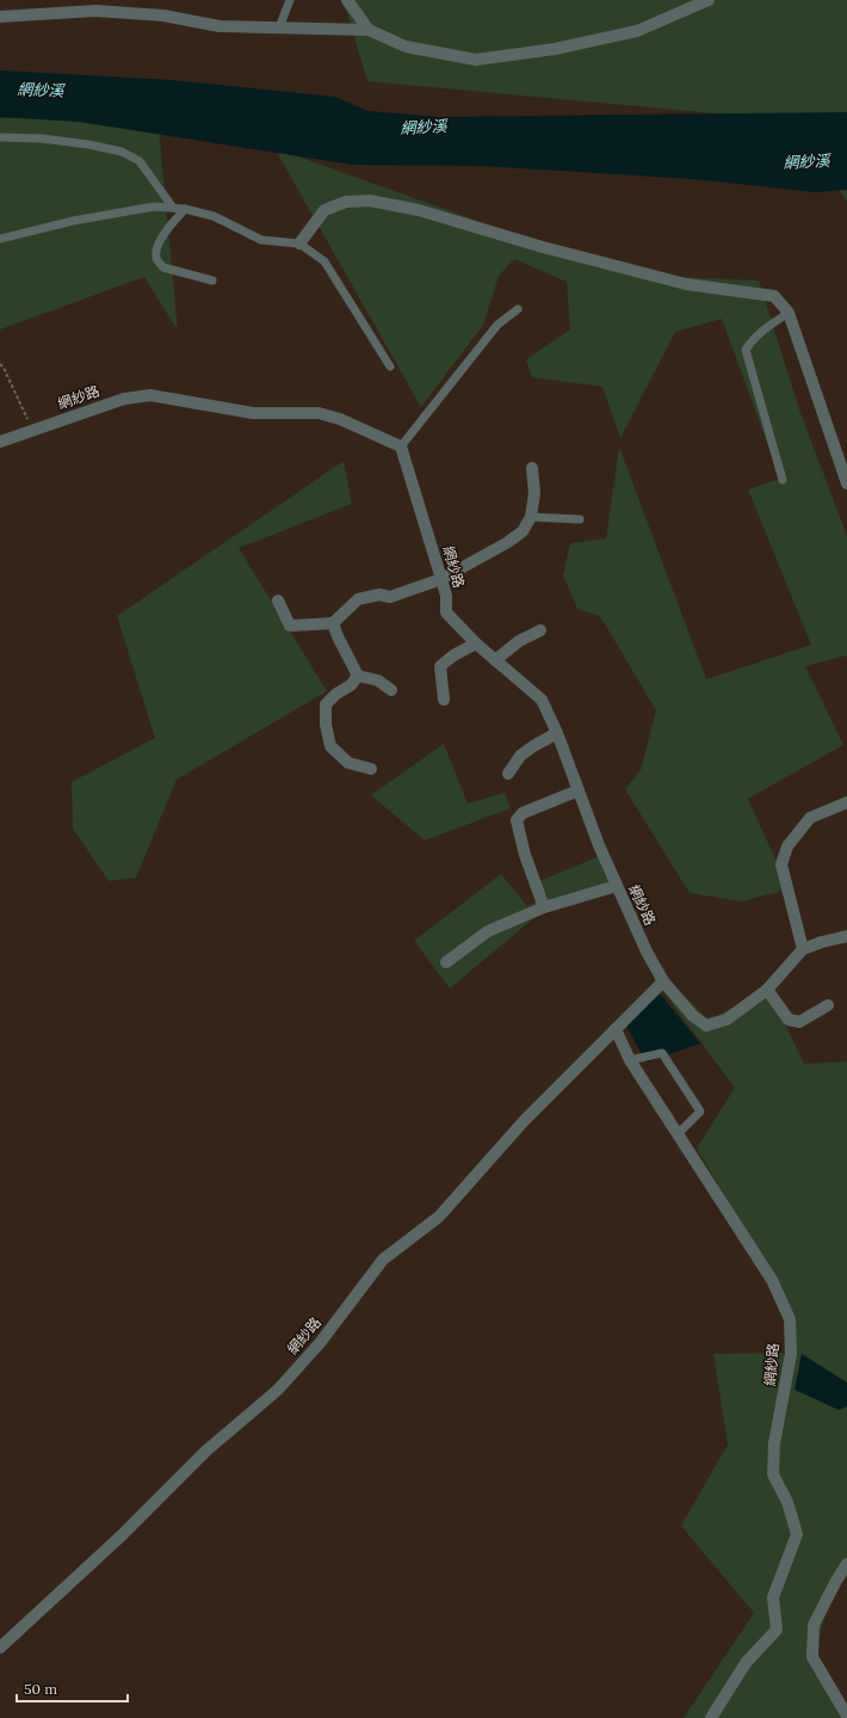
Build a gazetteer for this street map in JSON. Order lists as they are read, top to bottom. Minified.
{"streets":{"street":["網紗路"]},"water":["網紗溪"],"scale_bar":"50 m"}
